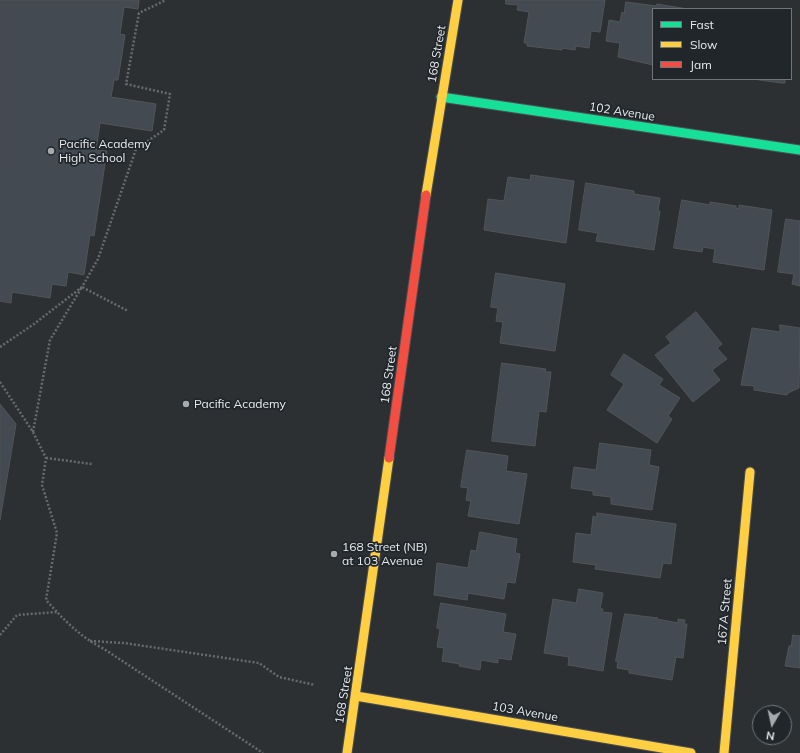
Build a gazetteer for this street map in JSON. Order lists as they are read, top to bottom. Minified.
{"streets":{"street":["168 Street","102 Avenue","167A Street","103 Avenue"]},"crossings":[["168 Street","102 Avenue"],["168 Street","103 Avenue"]],"places":["Pacific Academy High School","Pacific Academy","168 Street (NB) at 103 Avenue"],"legend":["Fast","Slow","Jam"],"north":"bottom"}
